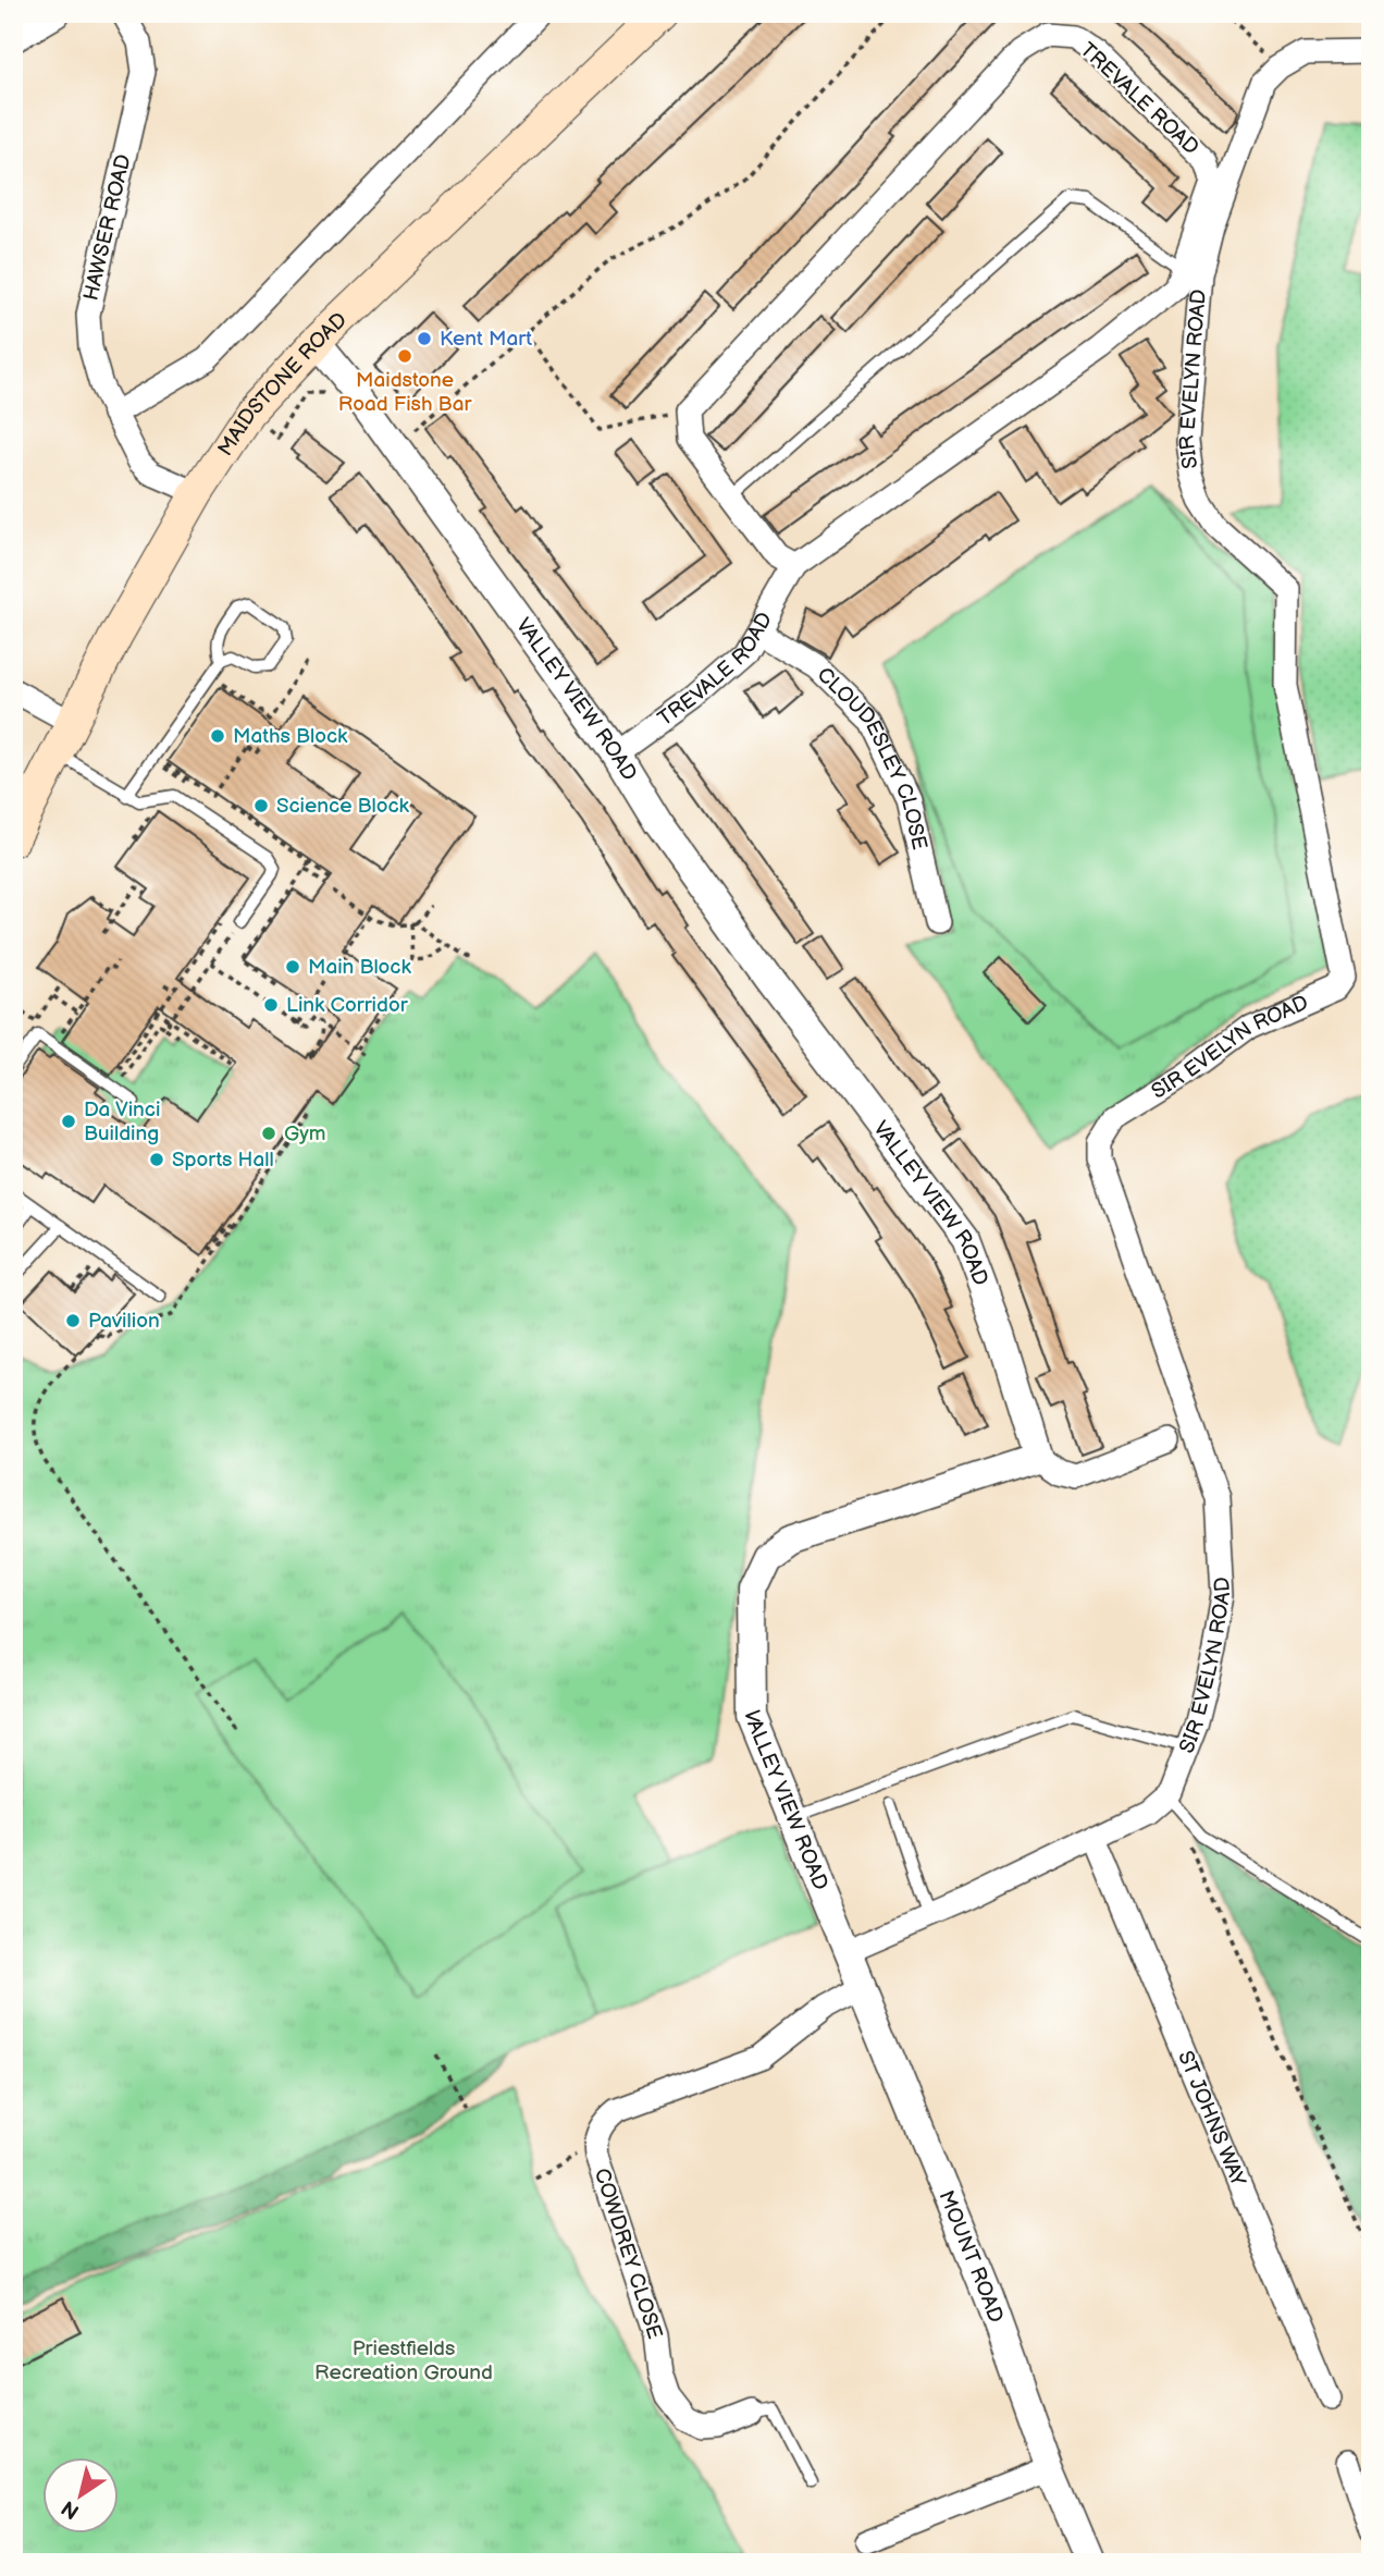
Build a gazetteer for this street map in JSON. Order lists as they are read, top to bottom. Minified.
{"streets":{"main road":["MAIDSTONE ROAD"],"street":["TREVALE ROAD","HAWSER ROAD","SIR EVELYN ROAD","VALLEY VIEW ROAD","CLOUDESLEY CLOSE","ST JOHNS WAY","COWDREY CLOSE","MOUNT ROAD"]},"crossings":[["TREVALE ROAD","VALLEY VIEW ROAD"],["TREVALE ROAD","CLOUDESLEY CLOSE"],["HAWSER ROAD","MAIDSTONE ROAD"],["MAIDSTONE ROAD","VALLEY VIEW ROAD"],["VALLEY VIEW ROAD","MOUNT ROAD"],["COWDREY CLOSE","MOUNT ROAD"]],"parks":["Priestfields Recreation Ground"],"places":["Kent Mart","Maidstone Road Fish Bar","Maths Block","Science Block","Main Block","Link Corridor","Da Vinci Building","Gym","Sports Hall","Pavilion"],"north":"bottom left"}
